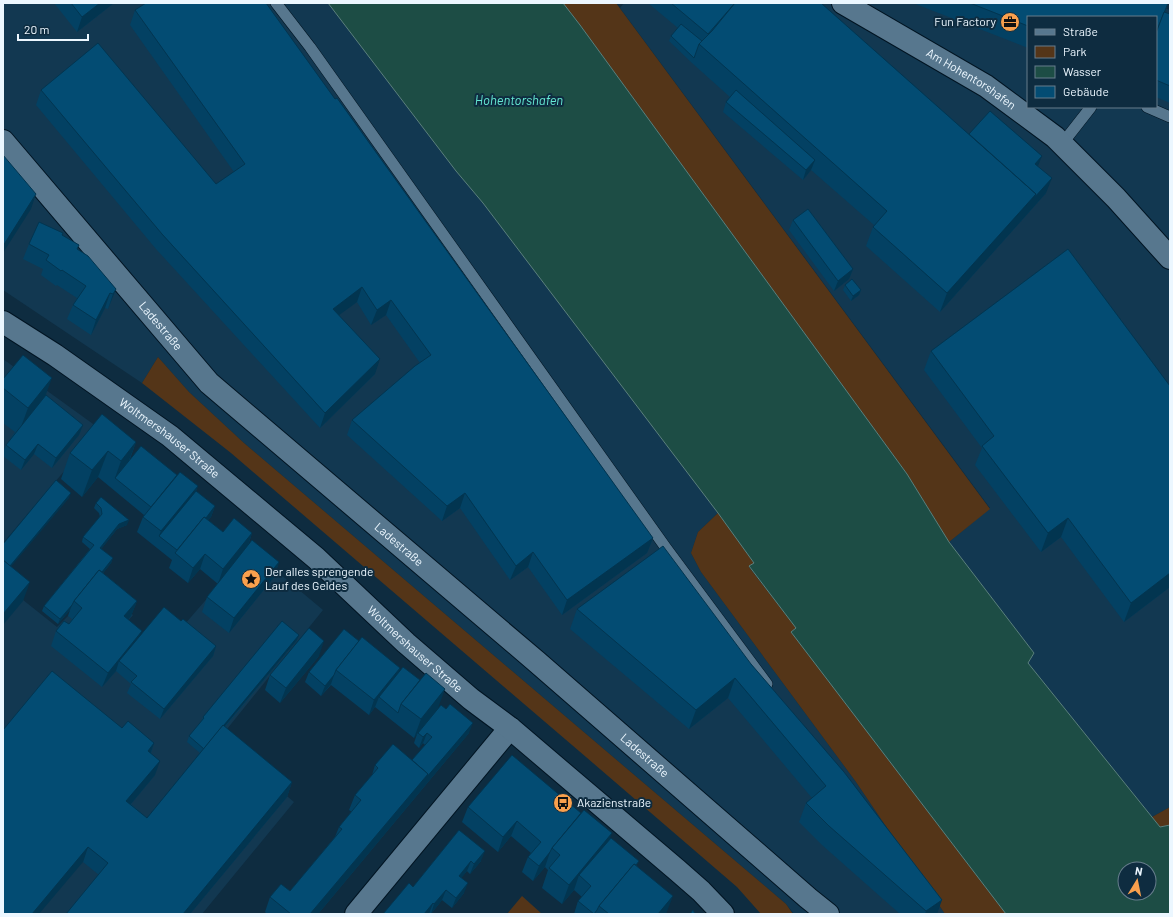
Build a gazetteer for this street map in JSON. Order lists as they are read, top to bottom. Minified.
{"streets":{"street":["Am Hohentorshafen","Ladestraße","Woltmershauser Straße"]},"water":["Hohentorshafen"],"places":{"office":["Fun Factory"],"place":["Der alles sprengende Lauf des Geldes"],"bus stop":["Akazienstraße"]},"legend":["Straße","Park","Wasser","Gebäude"],"scale_bar":"20 m","north":"top"}
